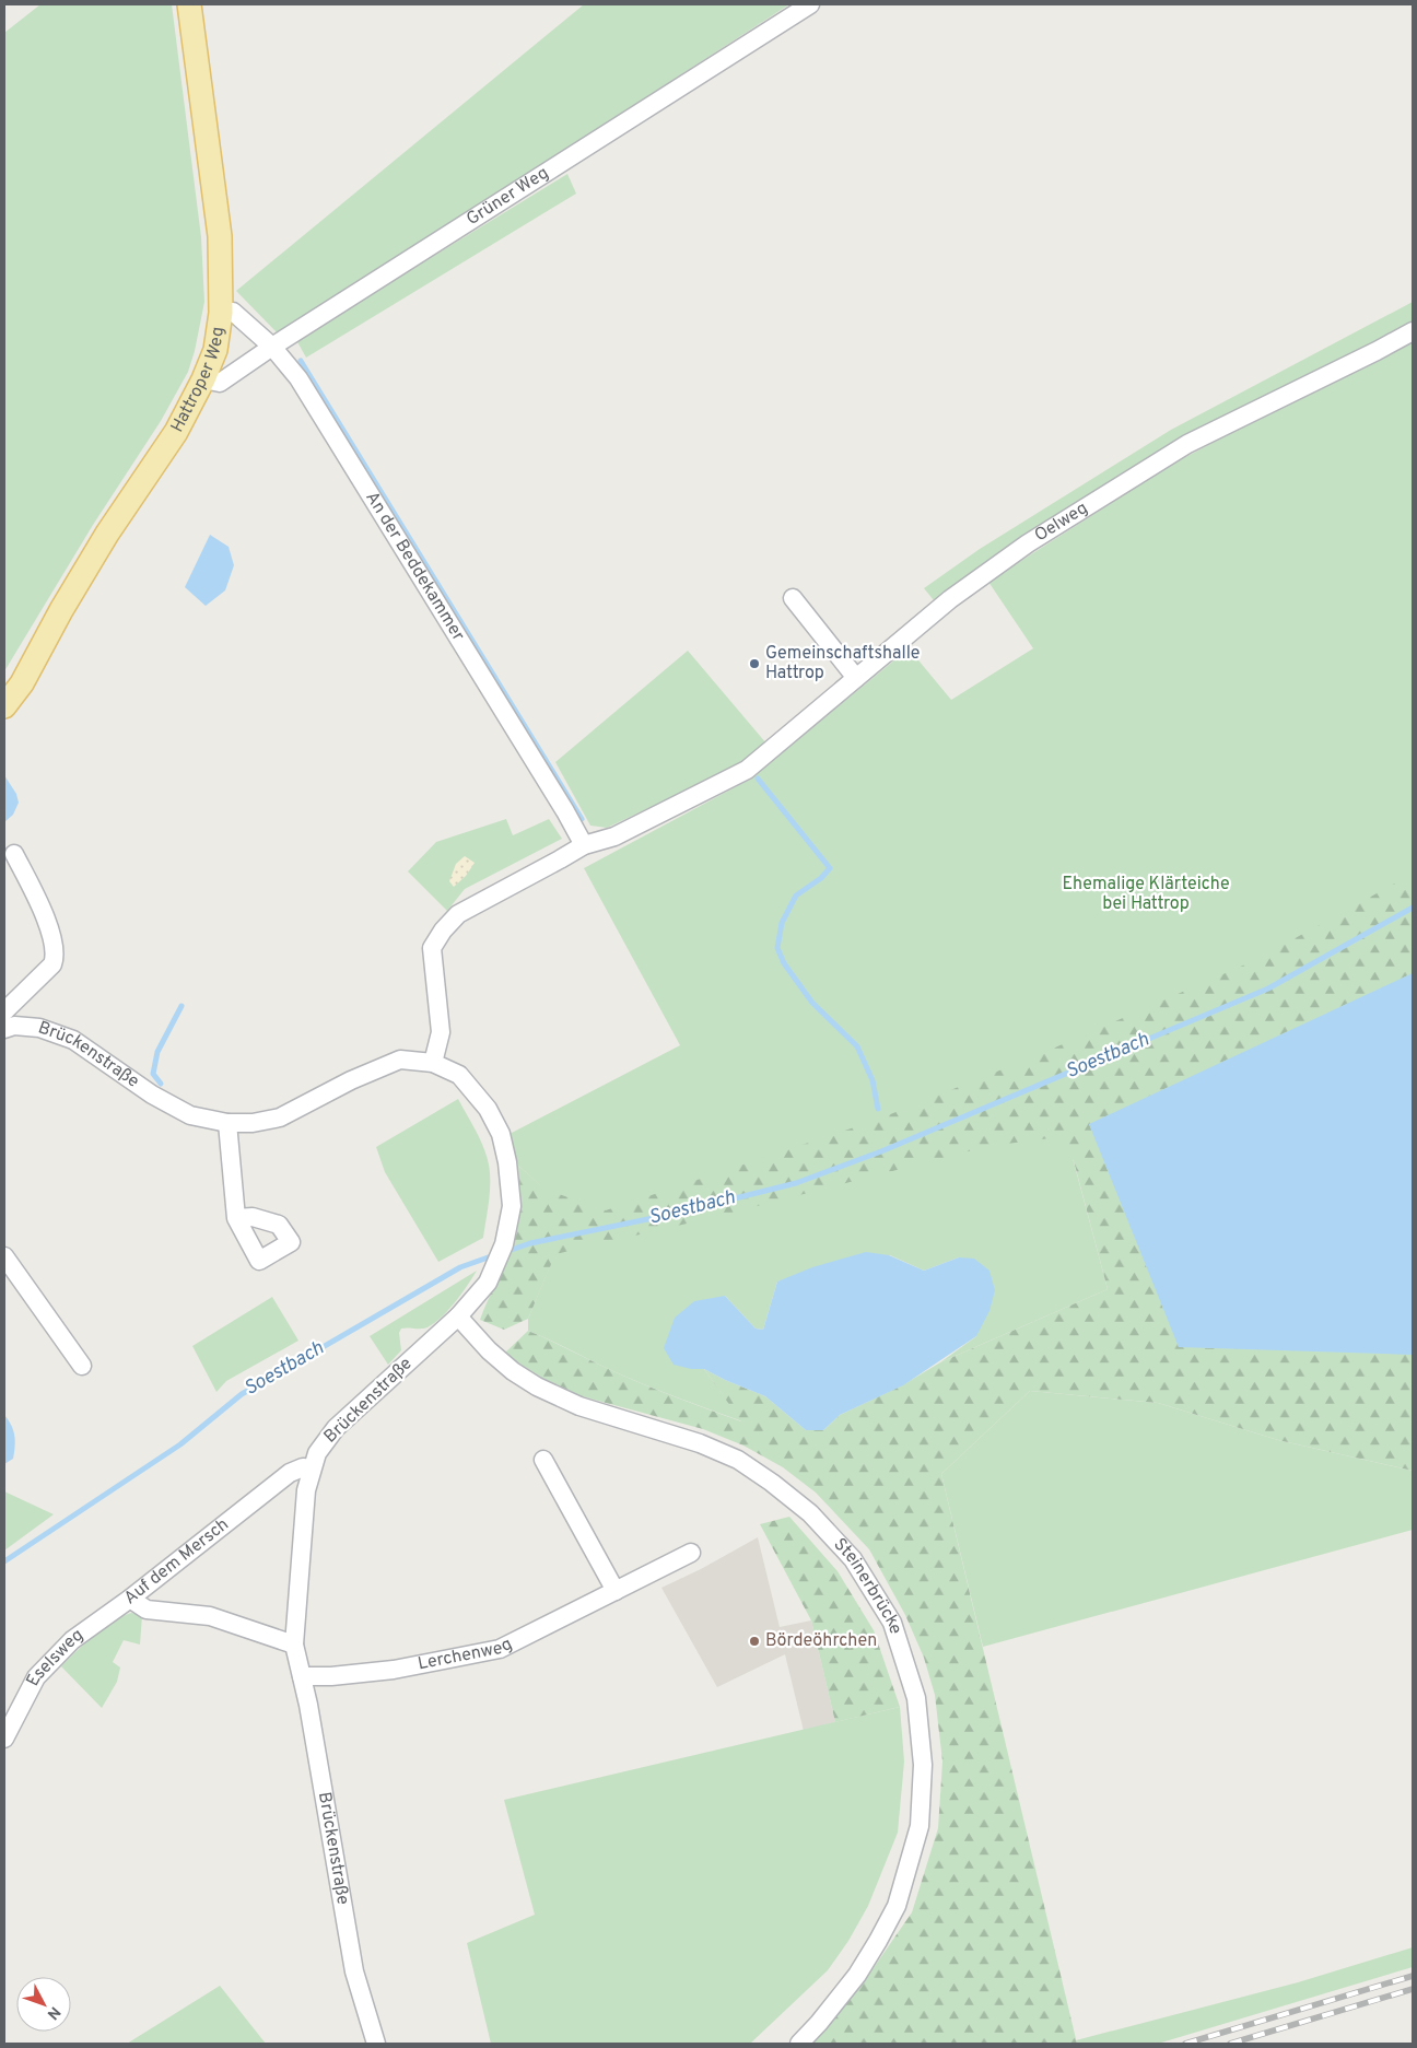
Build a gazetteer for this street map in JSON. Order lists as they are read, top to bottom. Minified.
{"streets":{"main road":["Hattroper Weg"],"street":["Grüner Weg","Oelweg","An der Beddekammer","Brückenstraße","Auf dem Mersch","Steinerbrücke","Lerchenweg","Eselsweg"]},"crossings":[["Grüner Weg","Hattroper Weg"],["Grüner Weg","An der Beddekammer"],["Hattroper Weg","An der Beddekammer"],["Oelweg","An der Beddekammer"],["Brückenstraße","Auf dem Mersch"],["Brückenstraße","Steinerbrücke"],["Brückenstraße","Lerchenweg"],["Auf dem Mersch","Eselsweg"]],"water":["Soestbach"],"parks":["Ehemalige Klärteiche bei Hattrop"],"places":["Gemeinschaftshalle Hattrop","Bördeöhrchen"],"north":"bottom right"}
